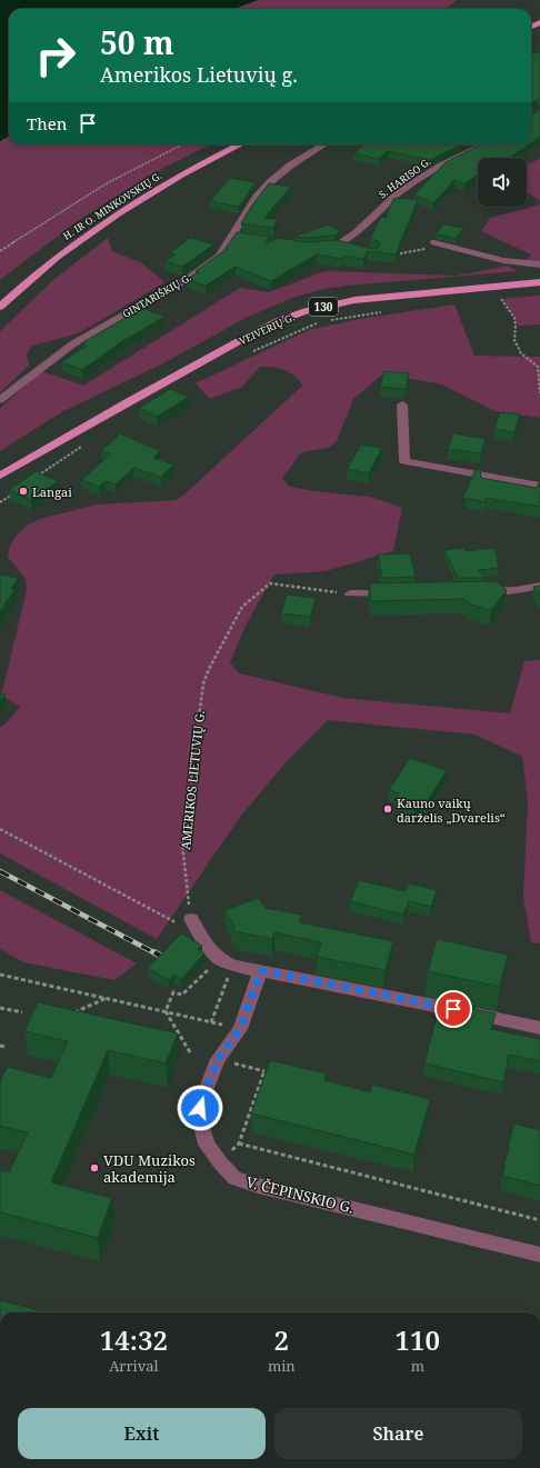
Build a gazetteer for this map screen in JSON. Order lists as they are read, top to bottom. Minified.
{"streets":{"main road":["H. IR O. MINKOVSKIŲ G.","130","VEIVERIŲ G."],"street":["S. HARISO G.","GINTARIŠKIŲ G.","V. ČEPINSKIO G."],"path":["AMERIKOS LIETUVIŲ G."]},"places":["Langai","Kauno vaikų darželis „Dvarelis“","VDU Muzikos akademija"],"page":{"turn":["50 m","Amerikos Lietuvių g."],"then":"Then","eta":["14:32","Arrival","2","min","110","m"],"buttons":["Exit","Share"]}}
